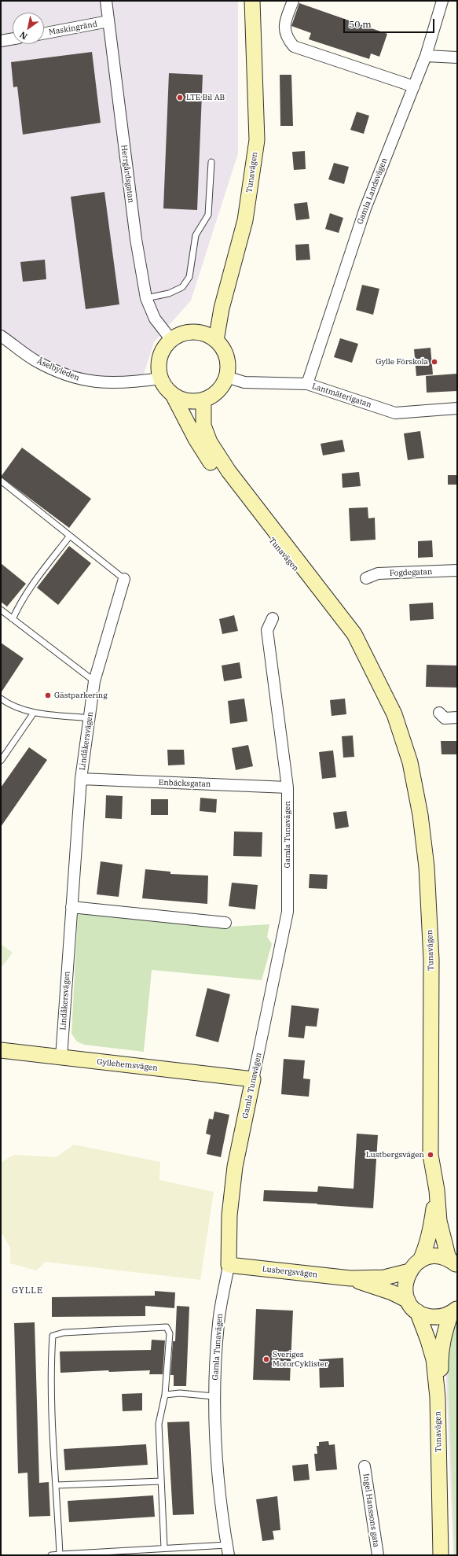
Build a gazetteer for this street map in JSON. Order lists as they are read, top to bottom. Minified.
{"streets":{"street":["Maskingränd","Tunavägen","Herrgårdsgatan","Gamla Landsvägen","Åselbyleden","Lantmäterigatan","Fogdegatan","Lindåkersvägen","Enbäcksgatan","Gamla Tunavägen","Gyllehemsvägen","Lusbergsvägen","Ingel Hanssons gata"]},"crossings":[["Maskingränd","Herrgårdsgatan"],["Tunavägen","Herrgårdsgatan"],["Tunavägen","Åselbyleden"],["Tunavägen","Lantmäterigatan"],["Tunavägen","Lusbergsvägen"],["Herrgårdsgatan","Åselbyleden"],["Herrgårdsgatan","Lantmäterigatan"],["Gamla Landsvägen","Lantmäterigatan"],["Åselbyleden","Lantmäterigatan"],["Lindåkersvägen","Enbäcksgatan"],["Lindåkersvägen","Gyllehemsvägen"],["Enbäcksgatan","Gamla Tunavägen"],["Gamla Tunavägen","Gyllehemsvägen"],["Gamla Tunavägen","Lusbergsvägen"]],"districts":["GYLLE"],"places":["LTE Bil AB","Gylle Förskola","Gästparkering","Lustbergsvägen","Sveriges MotorCyklister"],"scale_bar":"50 m","north":"bottom left"}
